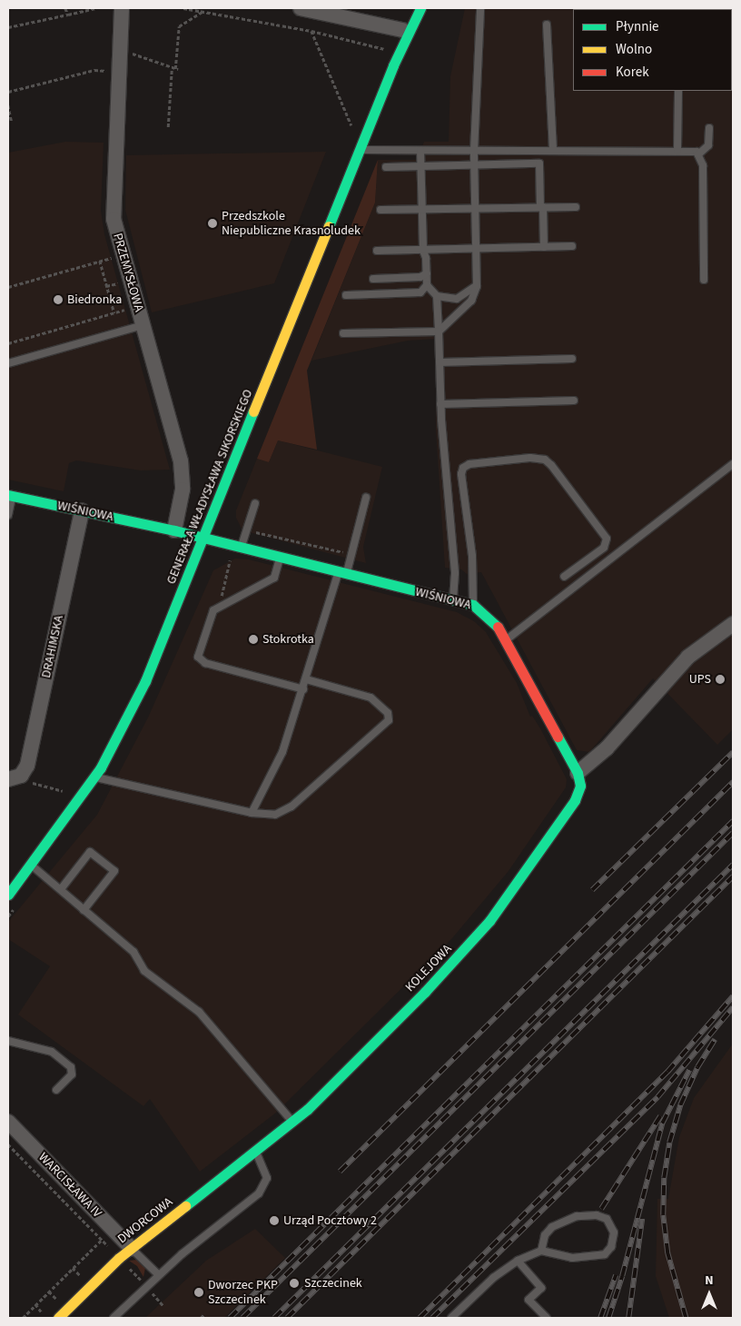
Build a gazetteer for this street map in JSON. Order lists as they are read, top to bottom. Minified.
{"streets":{"street":["PRZEMYSŁOWA","GENERAŁA WŁADYSŁAWA SIKORSKIEGO","WIŚNIOWA","DRAHIMSKA","KOLEJOWA","WARCISŁAWA IV","DWORCOWA"]},"crossings":[["PRZEMYSŁOWA","WIŚNIOWA"],["GENERAŁA WŁADYSŁAWA SIKORSKIEGO","WIŚNIOWA"],["WIŚNIOWA","DRAHIMSKA"],["WIŚNIOWA","KOLEJOWA"],["KOLEJOWA","DWORCOWA"],["WARCISŁAWA IV","DWORCOWA"]],"places":["Przedszkole Niepubliczne Krasnoludek","Biedronka","Stokrotka","UPS","Urząd Pocztowy 2","Szczecinek","Dworzec PKP Szczecinek"],"legend":["Płynnie","Wolno","Korek"],"north":"top"}
